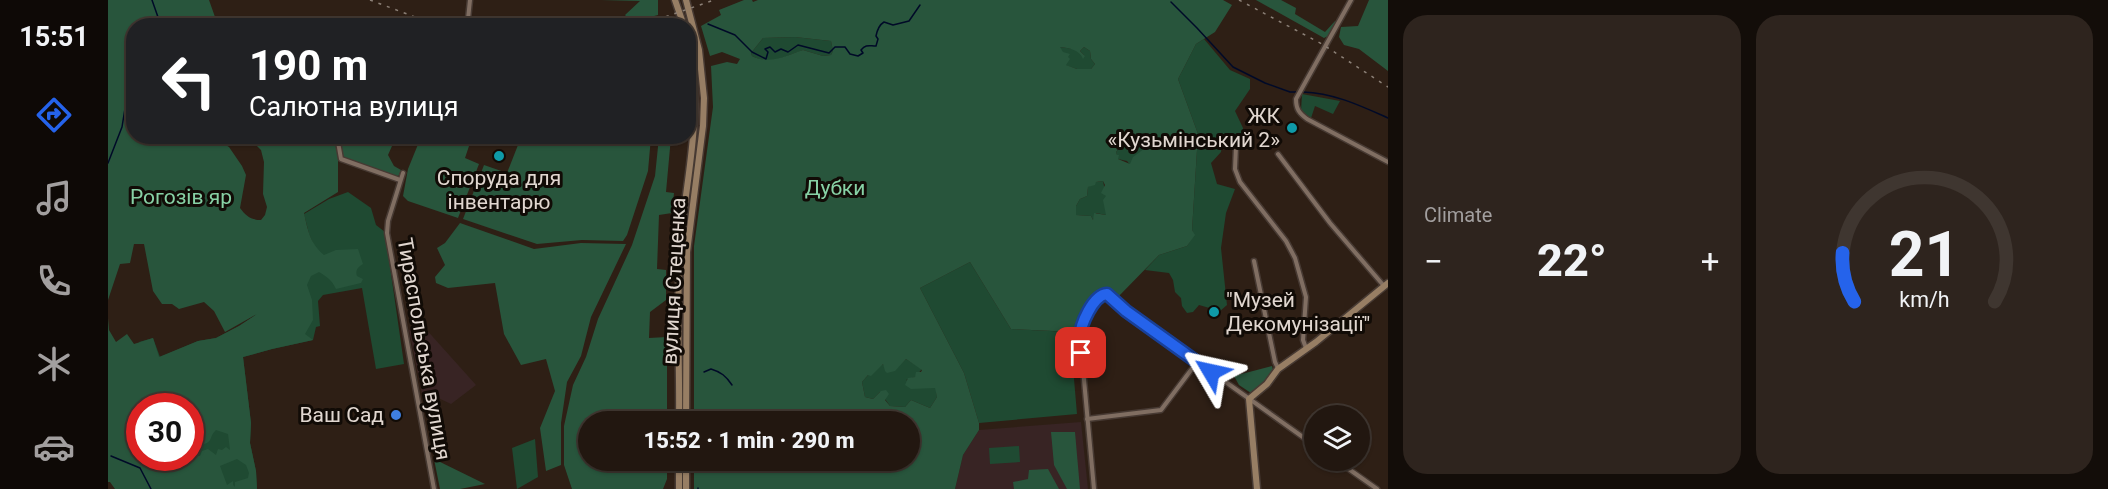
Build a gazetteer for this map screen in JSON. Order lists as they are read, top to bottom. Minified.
{"streets":{"main road":["вулиця Стеценка"],"street":["Тираспольська вулиця"]},"parks":["Дубки","Рогозів яр"],"places":["ЖК «Кузьмінський 2»","Споруда для інвентарю","\"Музей Декомунізації\"","Ваш Сад"],"page":{"tabs":"15:51","tile":"Climate","turn":["190 m","Салютна вулиця"],"heat":["−","22°","+"],"limit":"30","trip":"15:52 · 1 min · 290 m","gauge":["21","km/h"]}}
